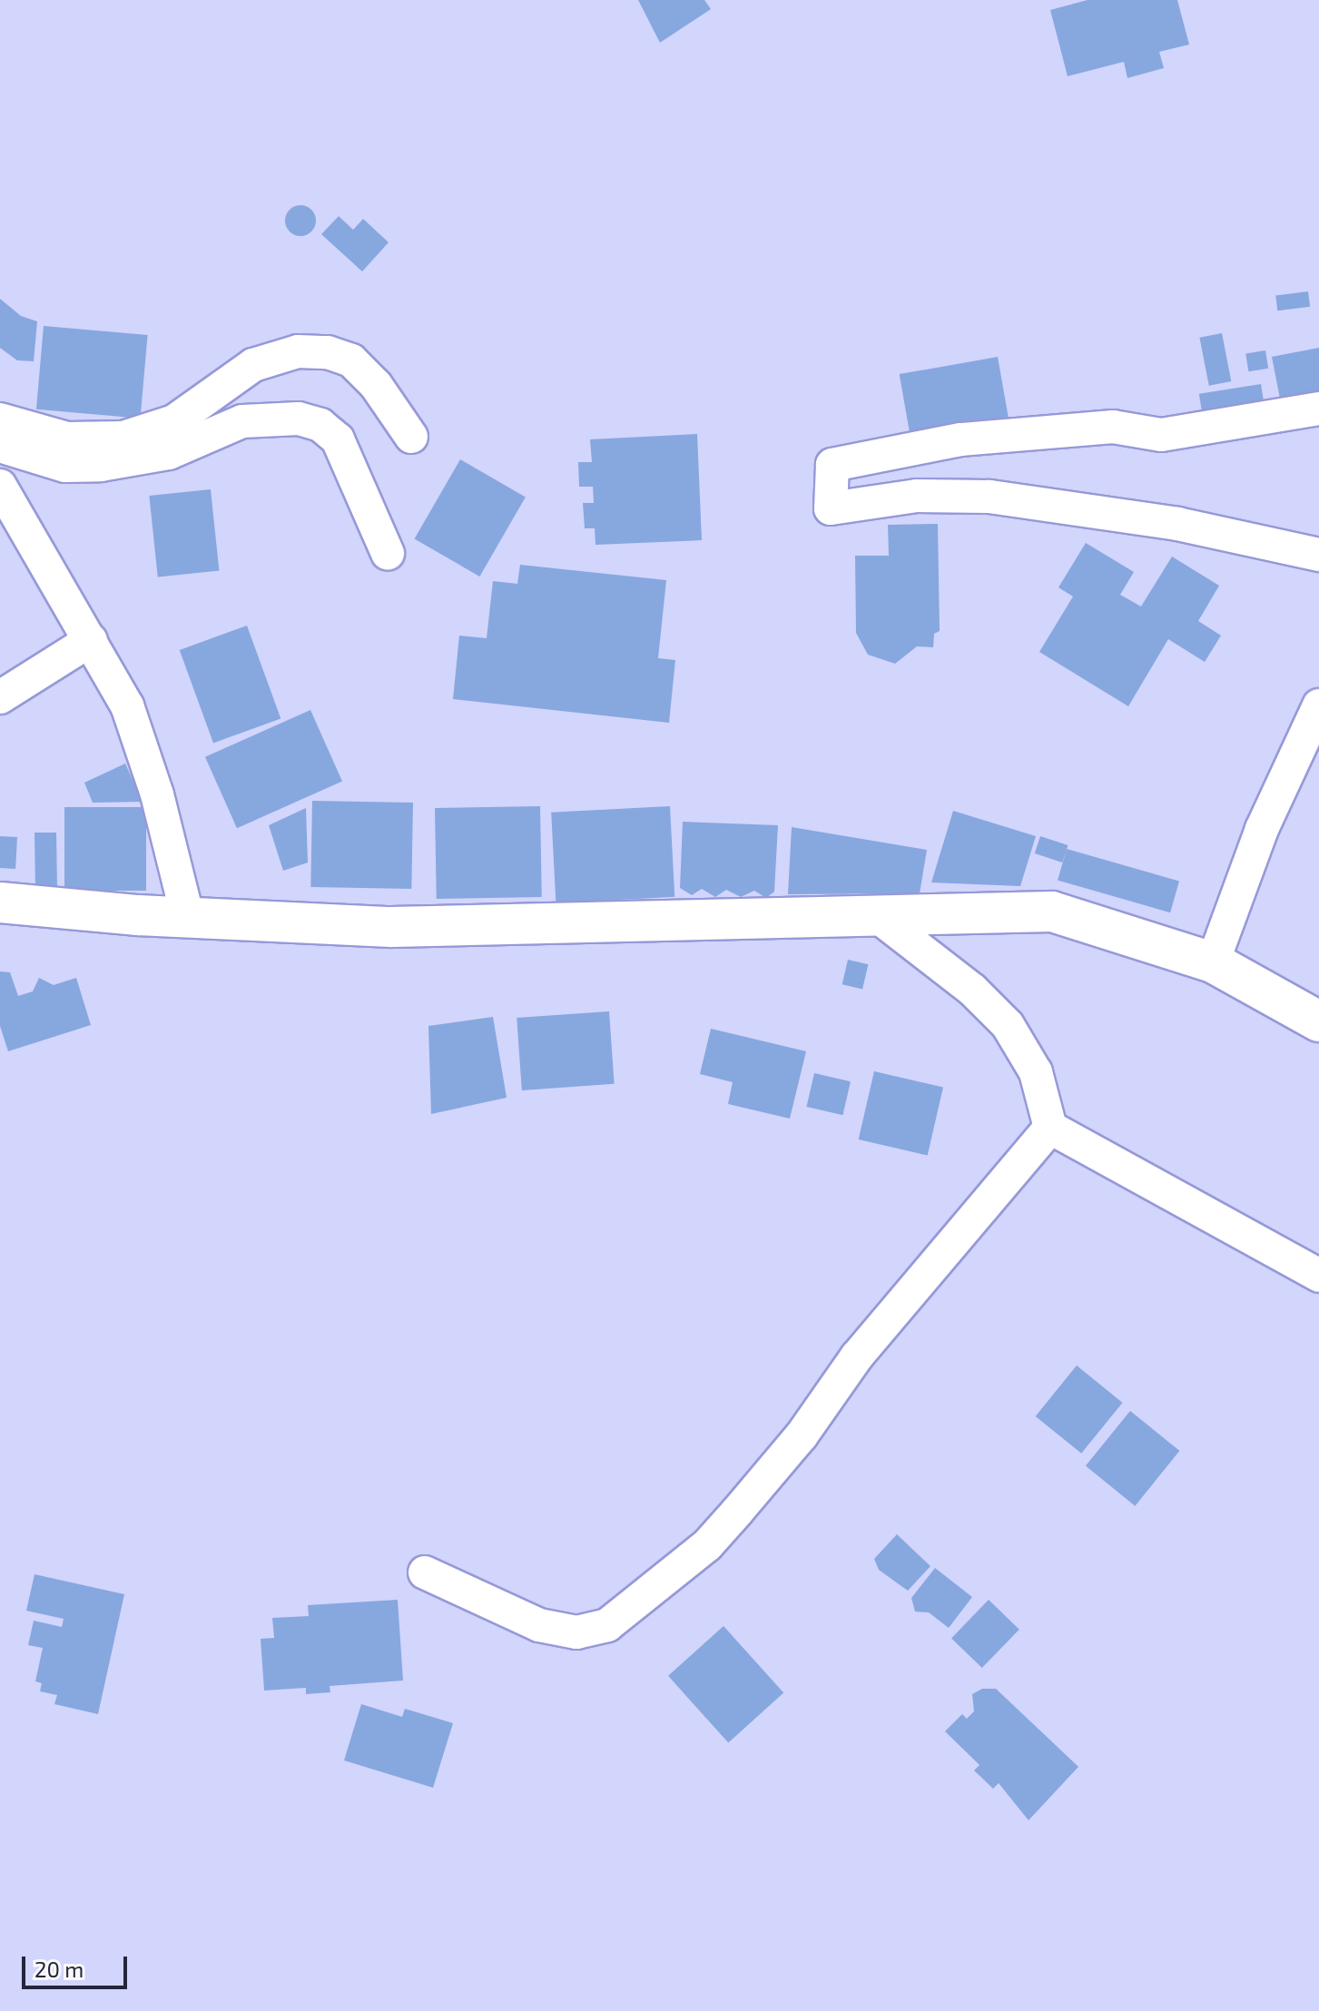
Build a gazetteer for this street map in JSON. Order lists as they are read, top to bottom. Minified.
{"scale_bar":"20 m"}
